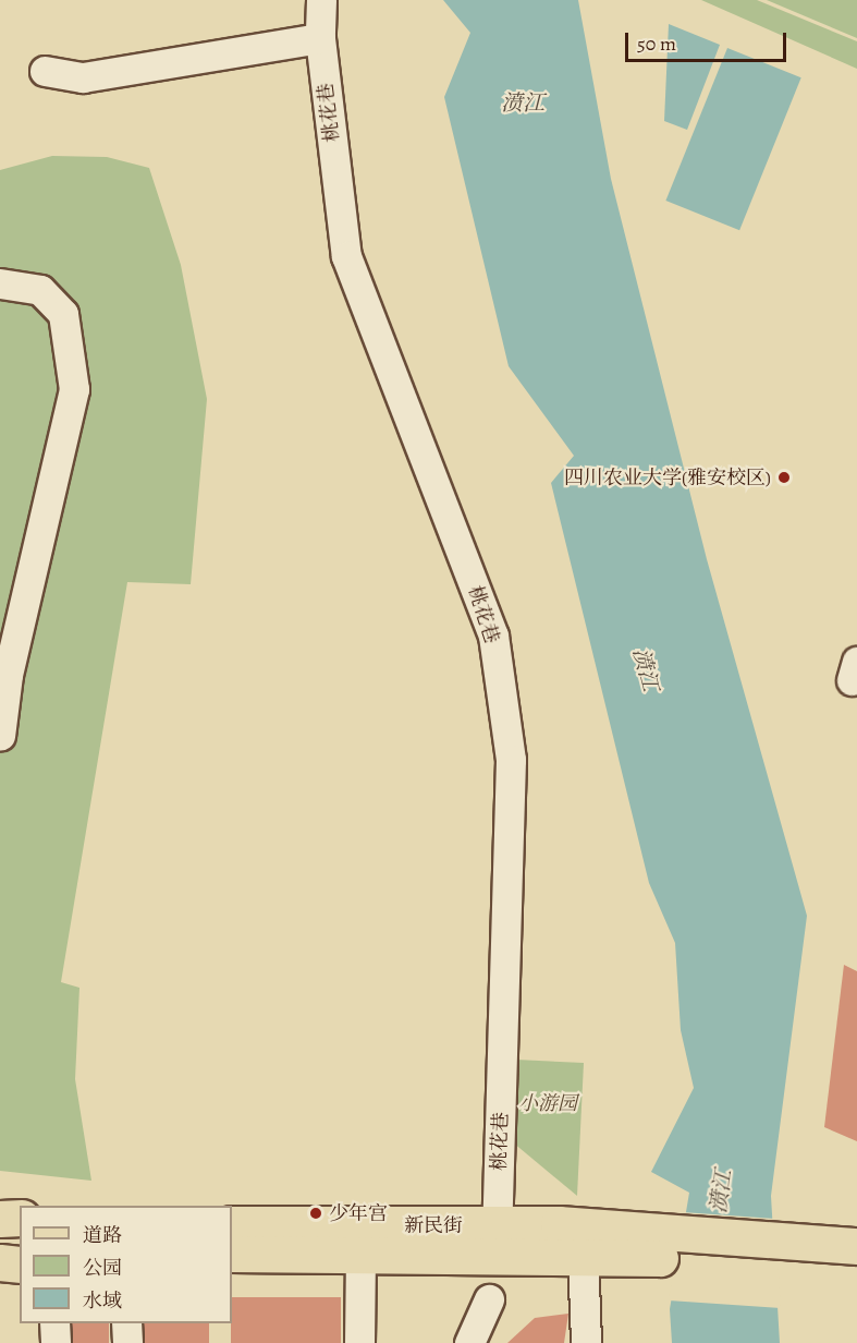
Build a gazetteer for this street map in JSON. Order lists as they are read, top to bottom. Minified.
{"streets":{"main road":["新民街"],"street":["桃花巷"]},"crossings":[["桃花巷","新民街"]],"water":["𣸣江"],"parks":["小游园"],"places":["四川农业大学(雅安校区)","少年宫"],"legend":["道路","公园","水域"],"scale_bar":"50 m"}
